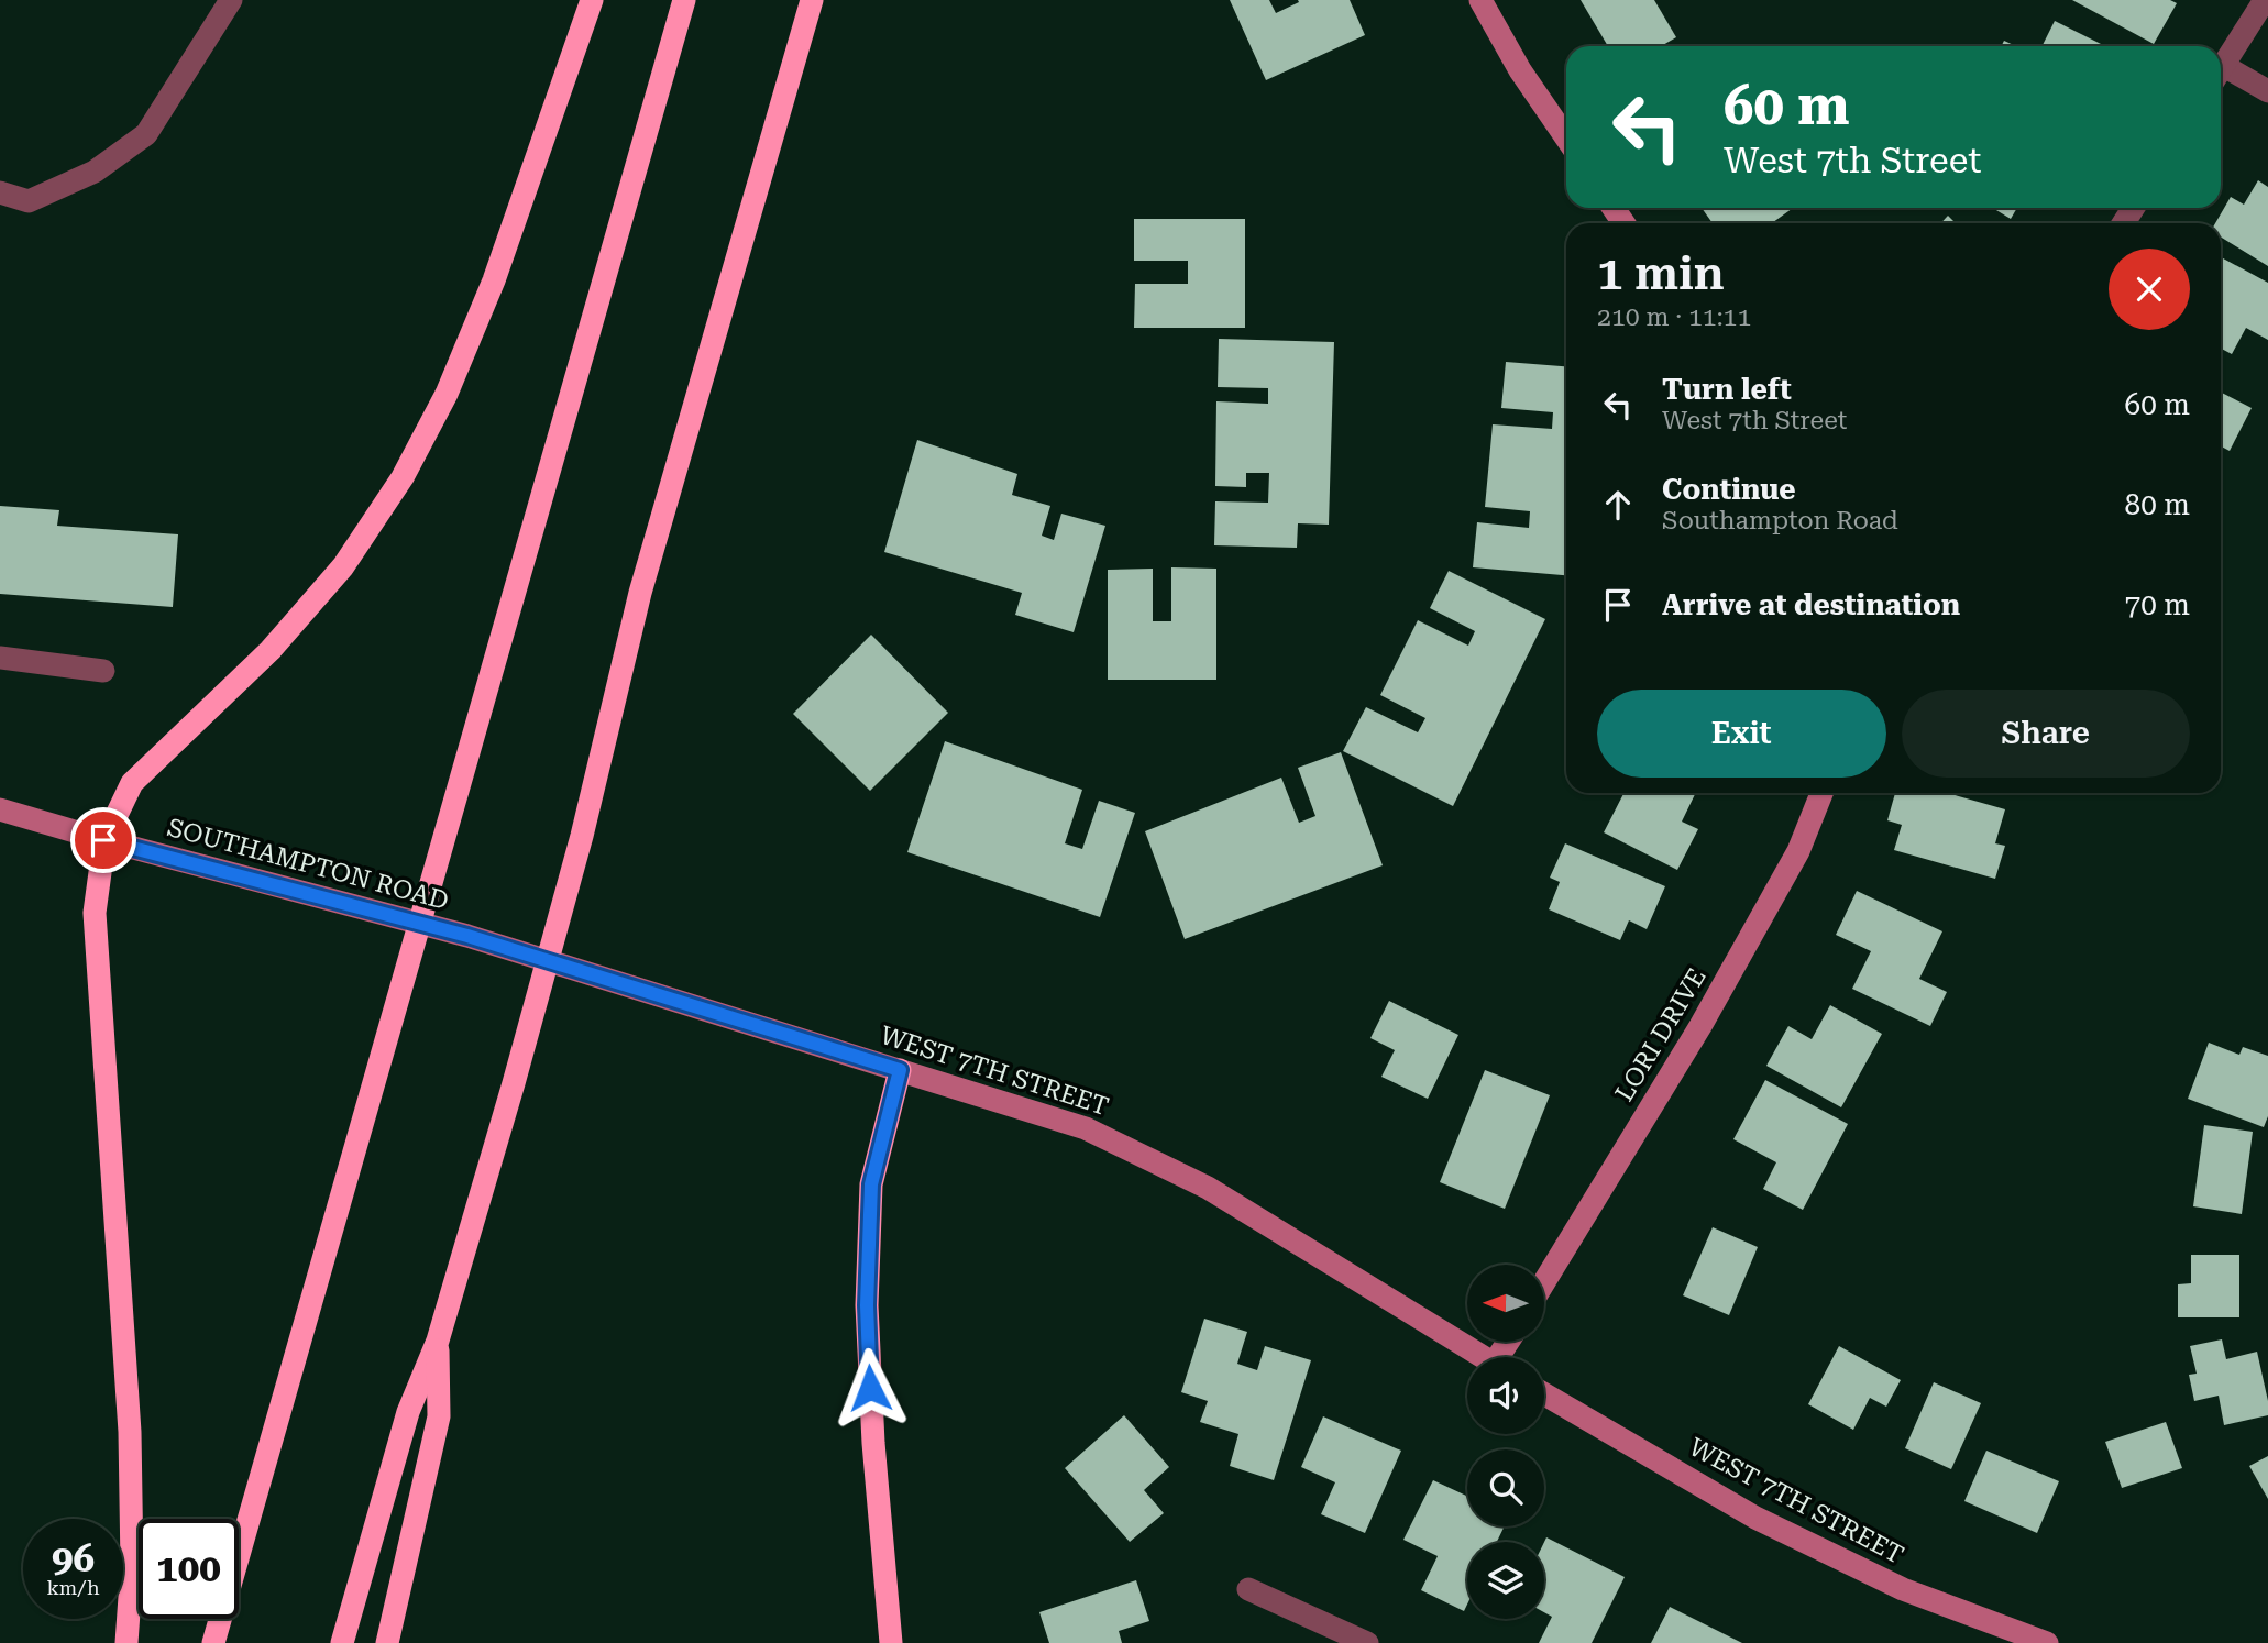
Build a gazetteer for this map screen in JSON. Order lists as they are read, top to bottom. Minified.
{"streets":{"street":["SOUTHAMPTON ROAD","LORI DRIVE","WEST 7TH STREET"]},"crossings":[["SOUTHAMPTON ROAD","WEST 7TH STREET"]],"north":"left","page":{"turn":["60 m","West 7th Street"],"heading":["1 min","210 m · 11:11"],"list":[{"name":"Turn left","note":"West 7th Street","value":"60 m"},{"name":"Continue","note":"Southampton Road","value":"80 m"},{"name":"Arrive at destination","value":"70 m"}],"buttons":["Exit","Share"],"speed":"96 km/h","limit":"100"}}
